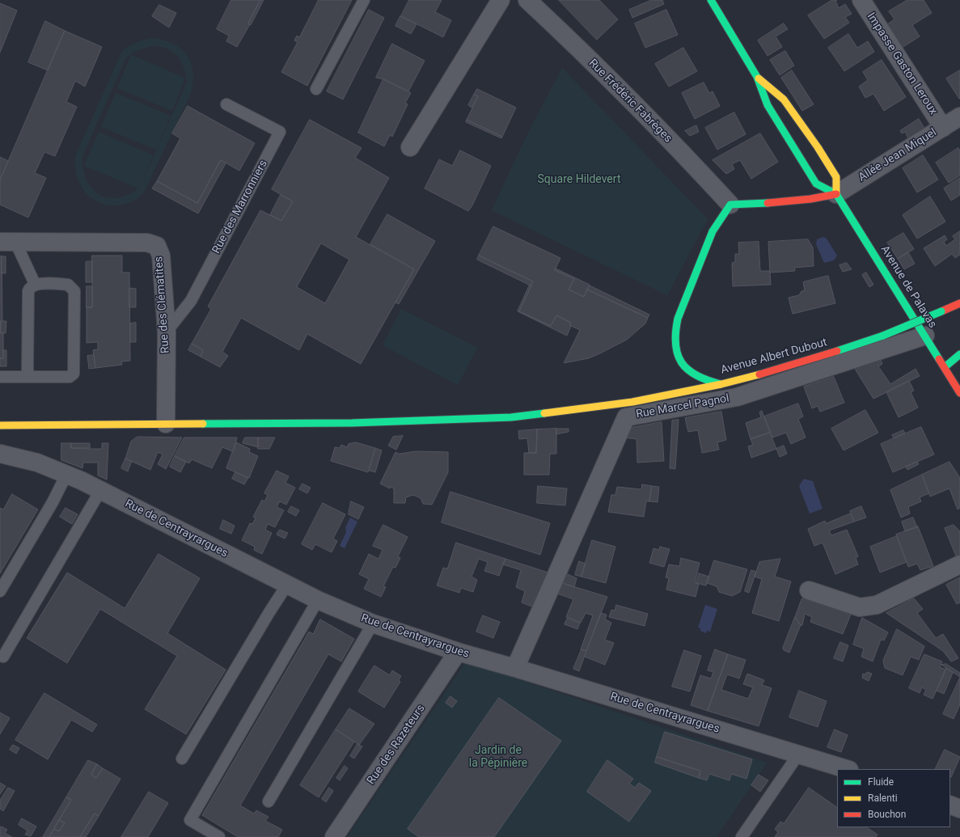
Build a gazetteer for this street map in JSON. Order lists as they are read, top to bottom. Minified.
{"streets":{"street":["Impasse Gaston Leroux","Rue Frédéric Fabrèges","Allée Jean Miquel","Avenue de Palavas","Rue des Clématites","Avenue Albert Dubout","Rue Marcel Pagnol","Rue de Centrayrargues","Rue des Razeteurs"],"lane":["Rue des Marronniers"]},"crossings":[["Impasse Gaston Leroux","Allée Jean Miquel"],["Rue Frédéric Fabrèges","Avenue Albert Dubout"],["Allée Jean Miquel","Avenue de Palavas"],["Rue des Marronniers","Rue des Clématites"],["Avenue de Palavas","Rue Marcel Pagnol"],["Rue Marcel Pagnol","Rue de Centrayrargues"],["Rue de Centrayrargues","Rue des Razeteurs"]],"parks":["Square Hildevert","Jardin de la Pépinière"],"legend":["Fluide","Ralenti","Bouchon"]}
